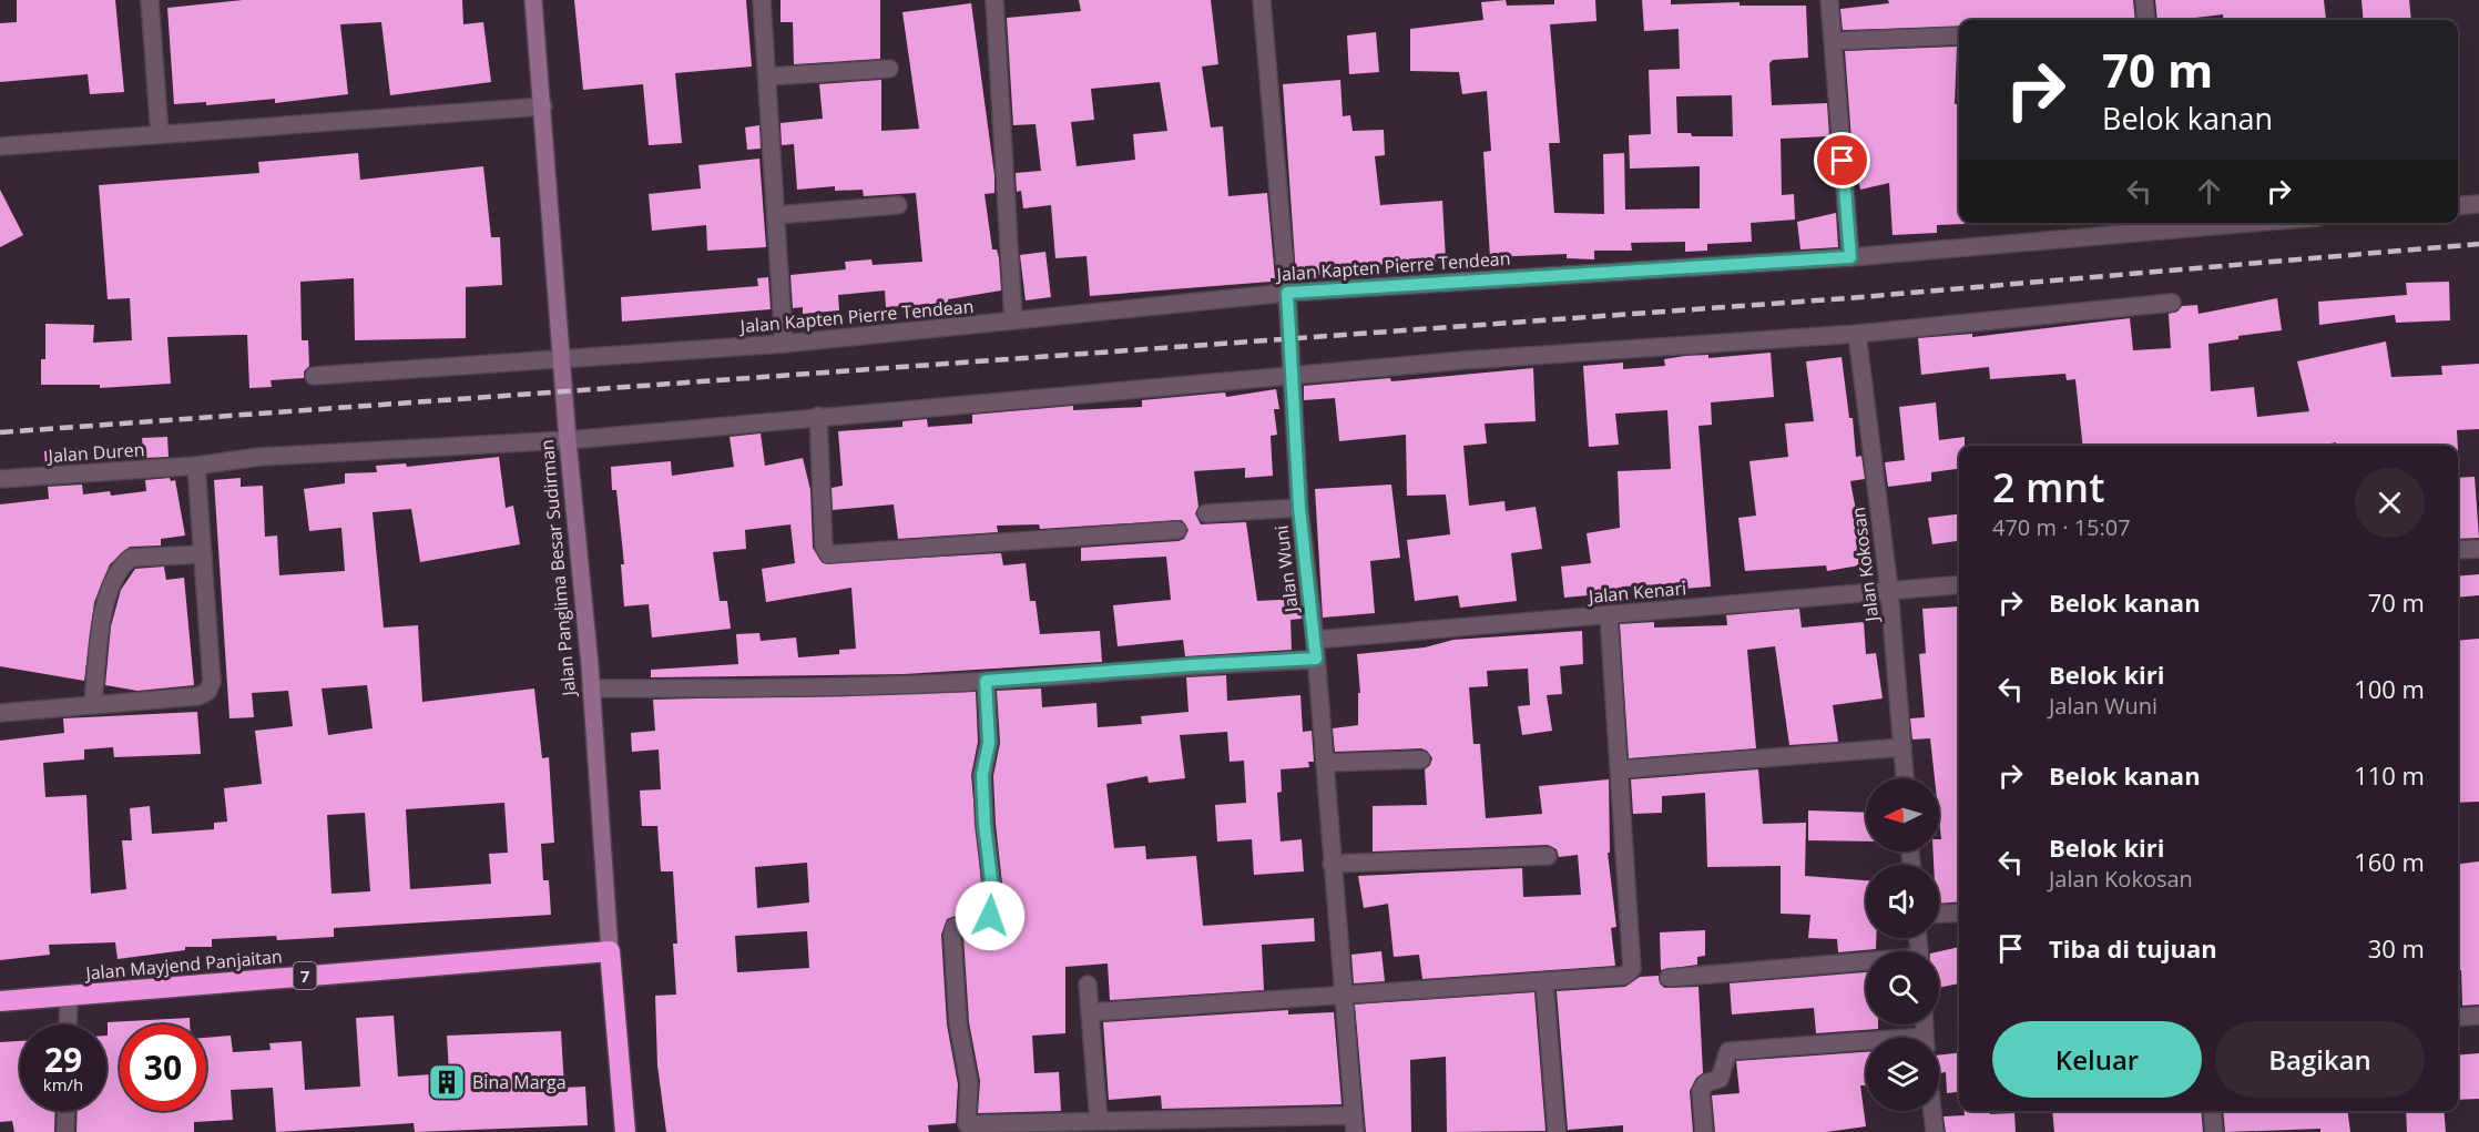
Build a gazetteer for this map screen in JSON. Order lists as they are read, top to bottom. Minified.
{"streets":{"highway":["Jalan Panglima Besar Sudirman","Jalan Mayjend Panjaitan","7"],"street":["Jalan Kapten Pierre Tendean","Jalan Duren","Jalan Kokosan","Jalan Wuni","Jalan Kenari"]},"crossings":[["Jalan Kapten Pierre Tendean","Jalan Panglima Besar Sudirman"],["Jalan Kapten Pierre Tendean","Jalan Wuni"],["Jalan Duren","Jalan Kokosan"],["Jalan Duren","Jalan Panglima Besar Sudirman"],["Jalan Duren","Jalan Wuni"],["Jalan Kokosan","Jalan Kenari"],["Jalan Panglima Besar Sudirman","Jalan Mayjend Panjaitan"],["Jalan Wuni","Jalan Kenari"]],"places":{"building":["Bina Marga"]},"north":"left","page":{"turn":["70 m","Belok kanan"],"heading":["2 mnt","470 m · 15:07"],"list":[{"name":"Belok kanan","value":"70 m"},{"name":"Belok kiri","note":"Jalan Wuni","value":"100 m"},{"name":"Belok kanan","value":"110 m"},{"name":"Belok kiri","note":"Jalan Kokosan","value":"160 m"},{"name":"Tiba di tujuan","value":"30 m"}],"buttons":["Keluar","Bagikan"],"speed":"29 km/h","limit":"30"}}
